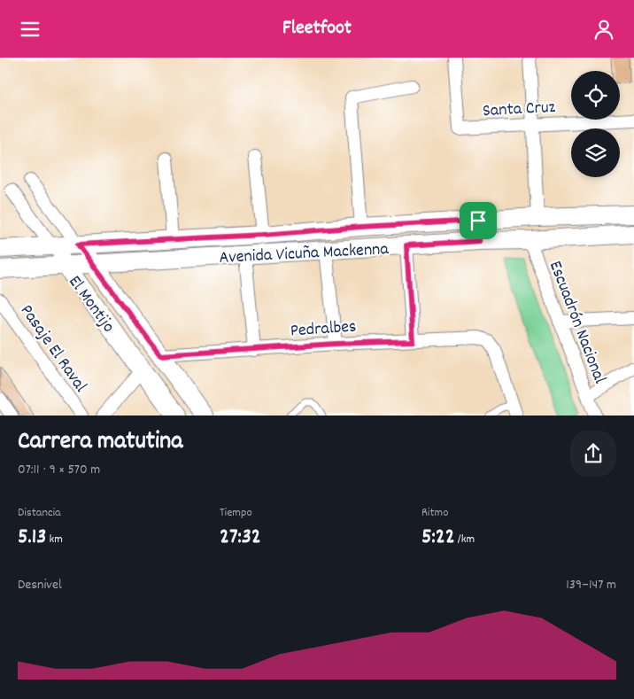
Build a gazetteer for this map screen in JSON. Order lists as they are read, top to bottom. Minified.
{"streets":{"street":["Santa Cruz","Avenida Vicuña Mackenna","El Montijo","Escuadrón Nacional","Pedralbes","Pasaje El Raval"]},"crossings":[["Avenida Vicuña Mackenna","El Montijo"],["Avenida Vicuña Mackenna","Escuadrón Nacional"],["El Montijo","Pedralbes"]],"page":{"header":"Fleetfoot","heading":["Carrera matutina","07:11 · 9 × 570 m"],"stats":[["Distancia","5.13 km"],["Tiempo","27:32"],["Ritmo","5:22 /km"]],"chart":["Desnivel","139–147 m"]}}
